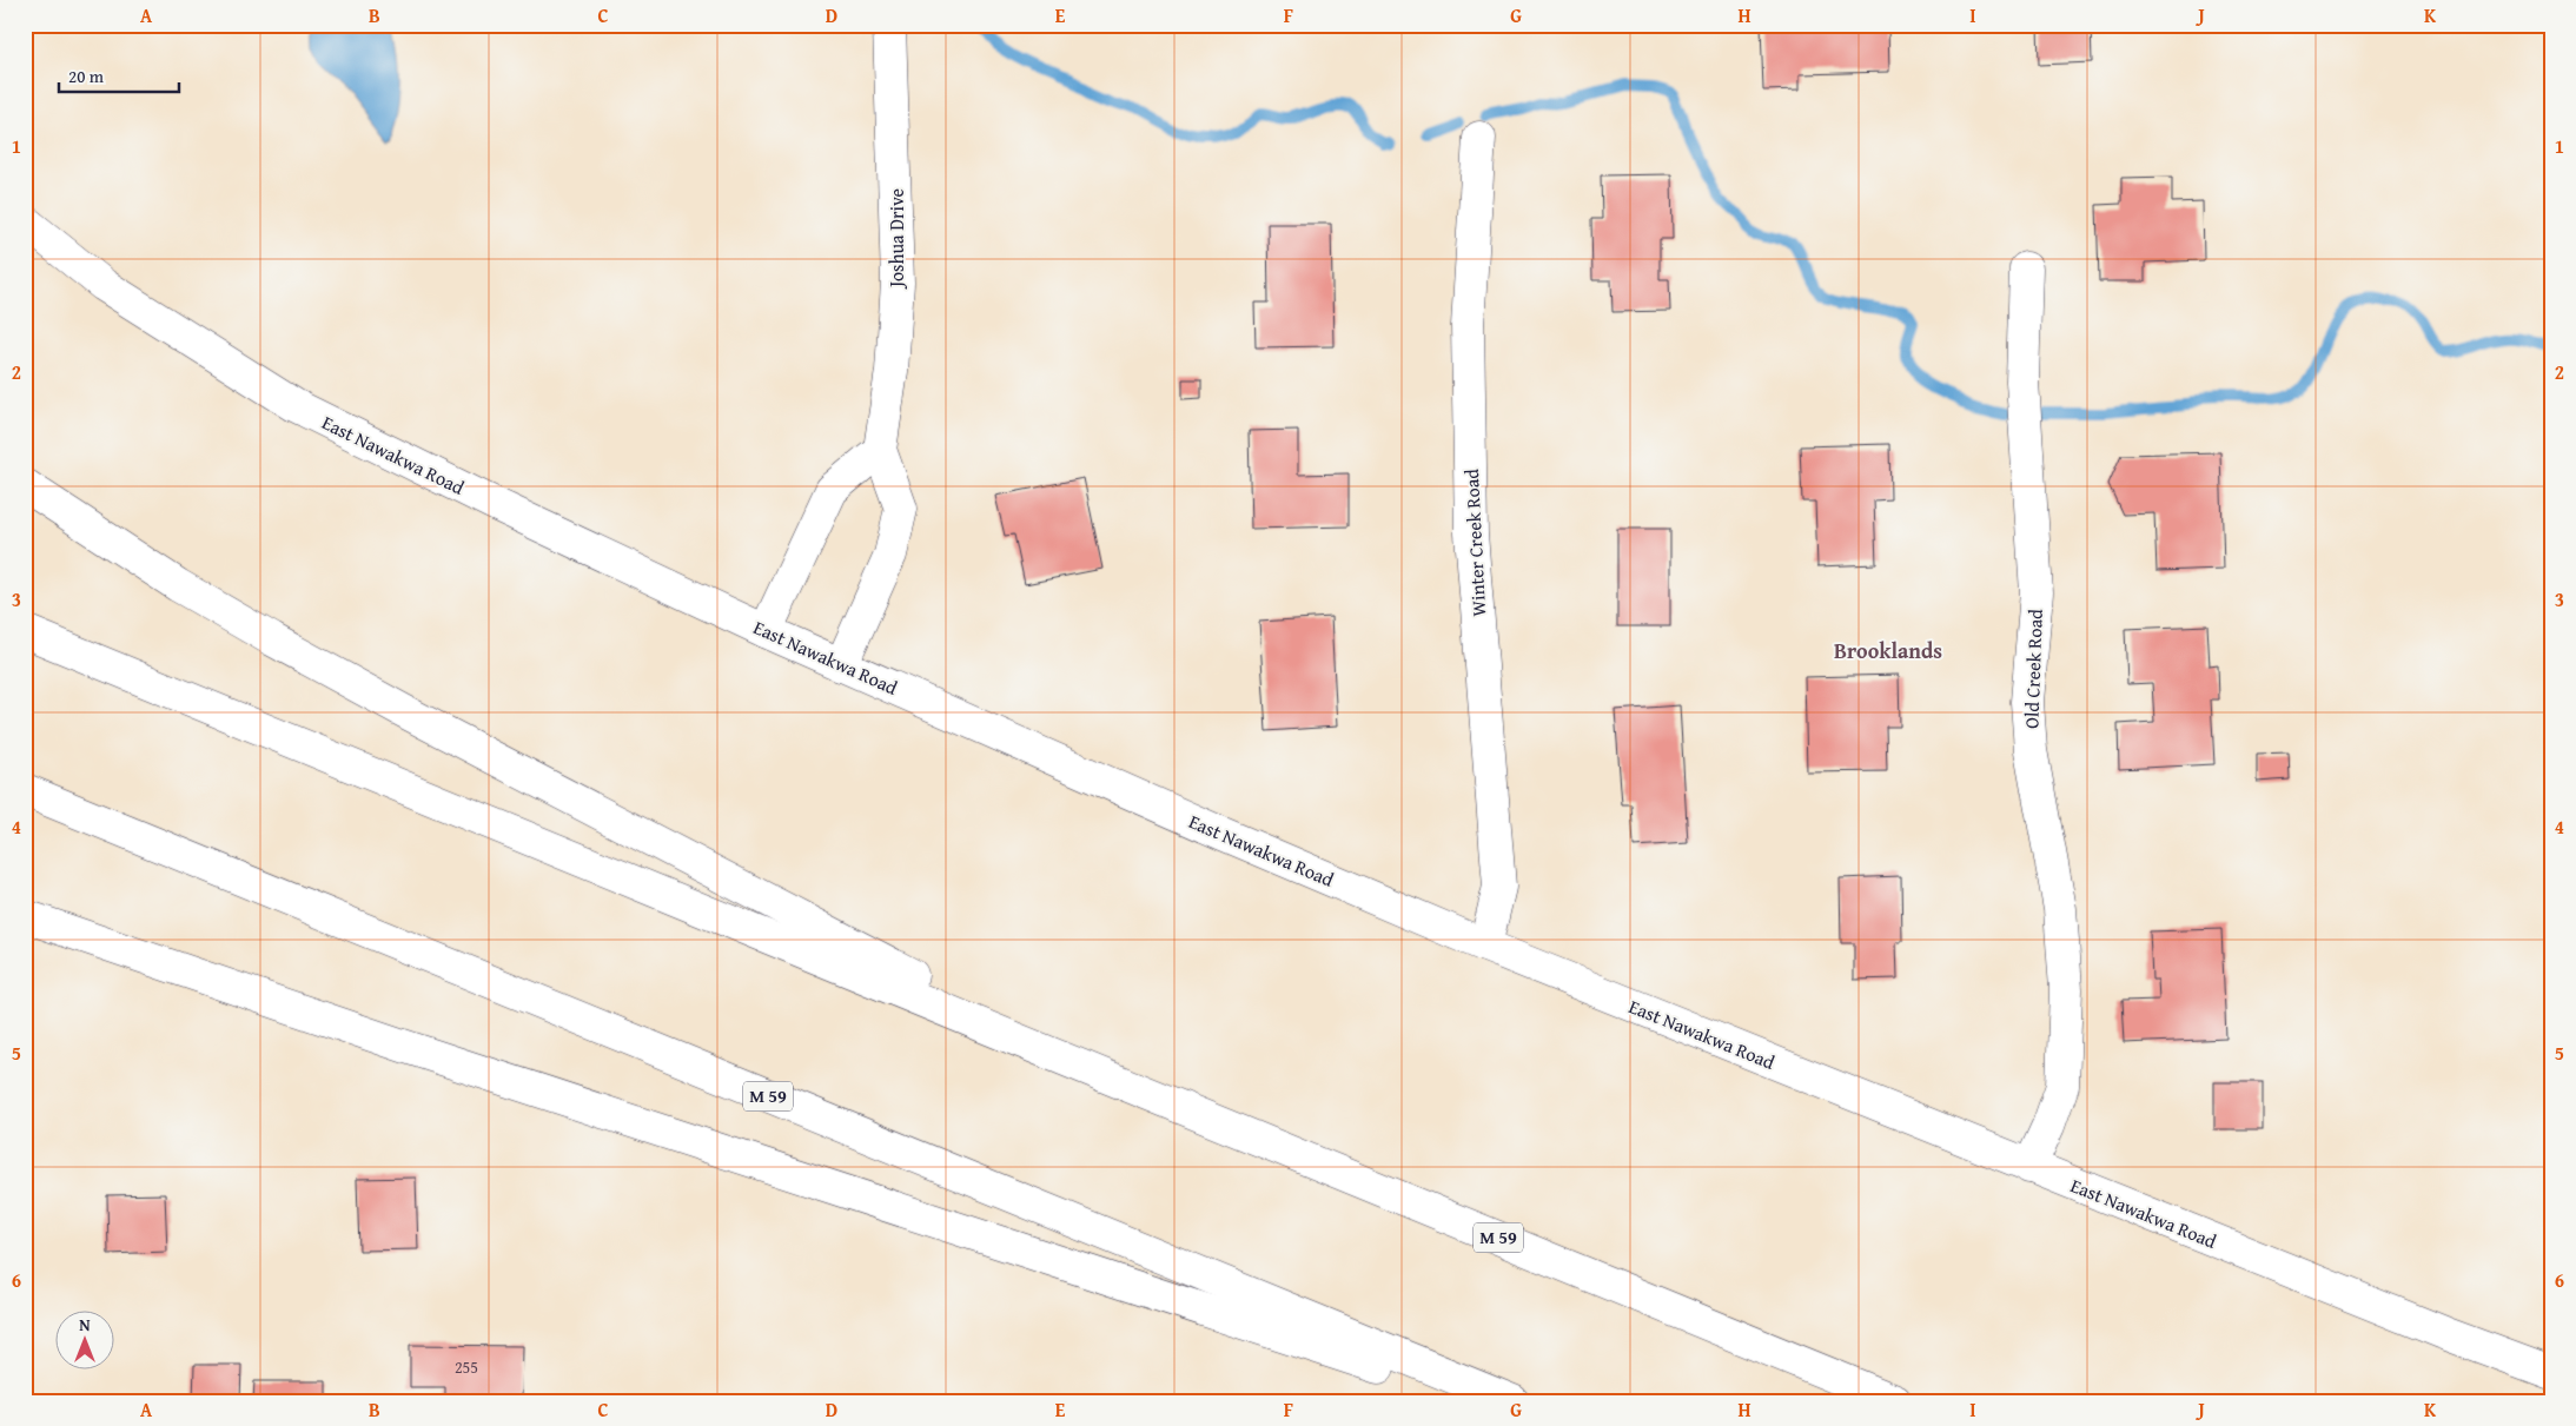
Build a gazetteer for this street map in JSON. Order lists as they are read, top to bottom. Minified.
{"streets":{"main road":["Joshua Drive","East Nawakwa Road","Winter Creek Road","Old Creek Road","M 59"]},"crossings":[["Joshua Drive","East Nawakwa Road"],["East Nawakwa Road","Winter Creek Road"],["East Nawakwa Road","Old Creek Road"]],"districts":["Brooklands"],"house_numbers":["255"],"scale_bar":"20 m","north":"top","grid":{"columns":["A","B","C","D","E","F","G","H","I","J","K"],"rows":["1","2","3","4","5","6"]}}
